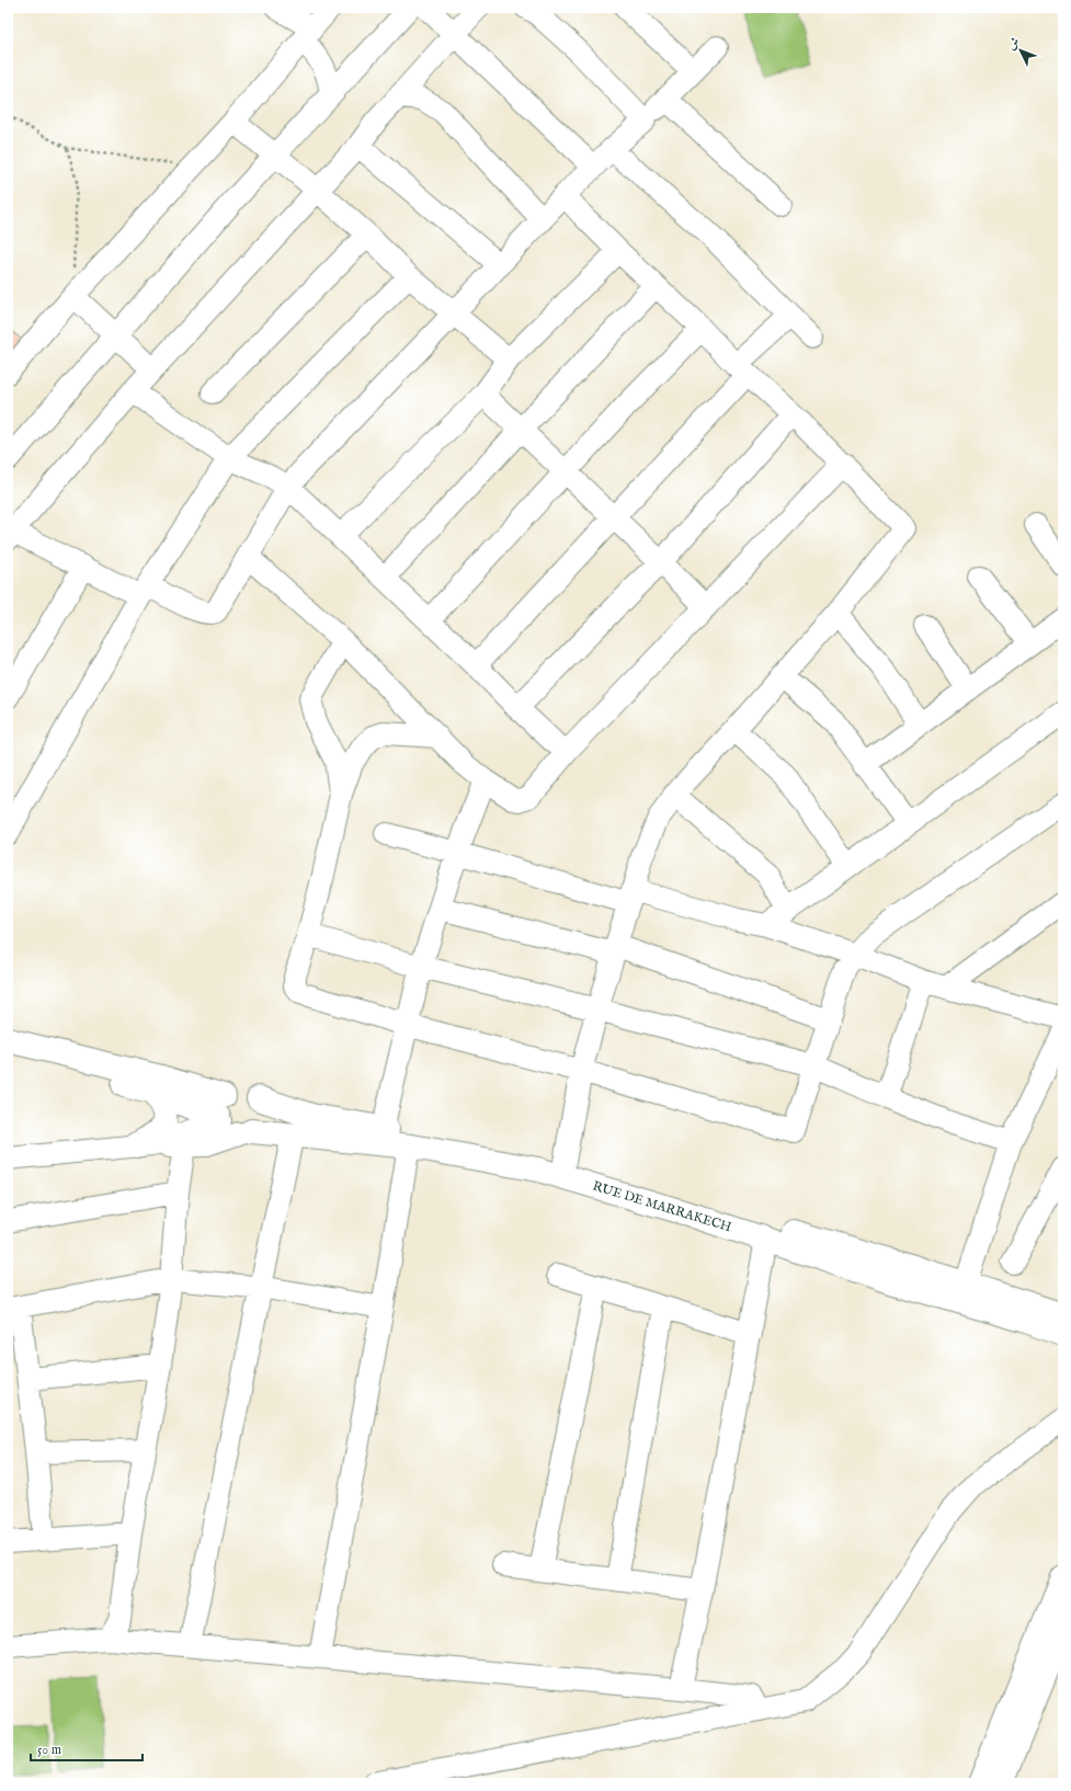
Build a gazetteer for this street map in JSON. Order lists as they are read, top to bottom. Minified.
{"streets":{"main road":["RUE DE MARRAKECH"]},"scale_bar":"50 m","north":"top left"}
